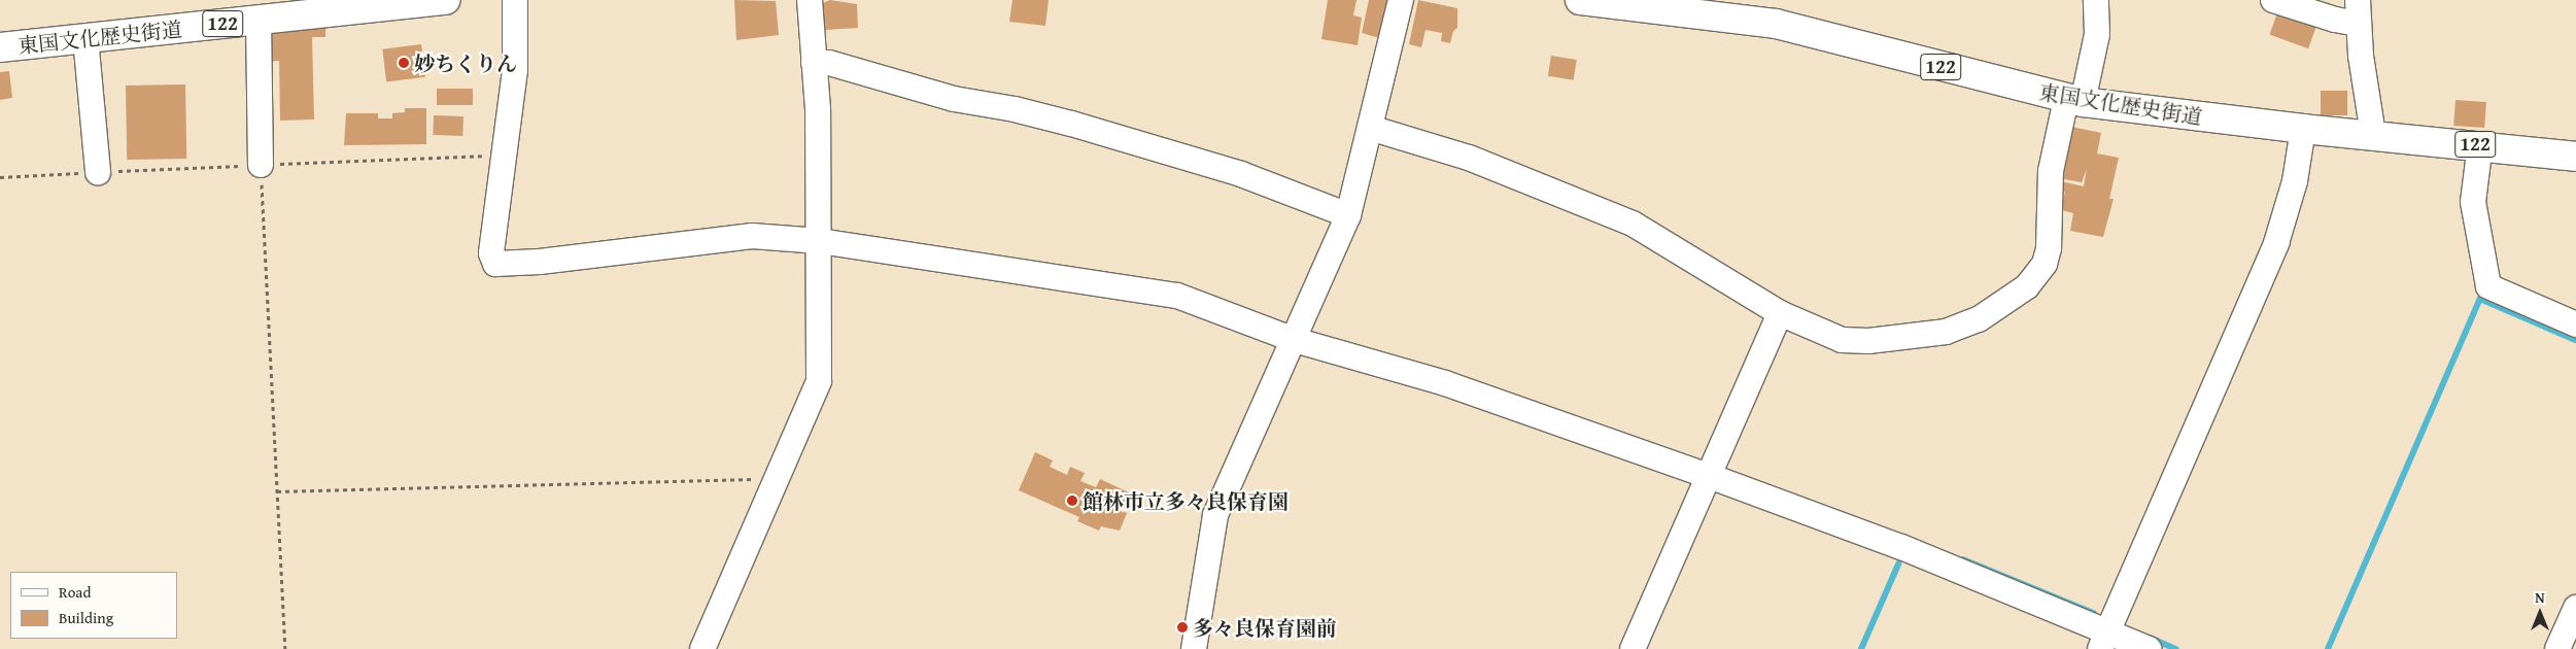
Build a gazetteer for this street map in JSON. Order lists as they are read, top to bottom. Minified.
{"streets":{"highway":["122","東国文化歴史街道"]},"places":["妙ちくりん","館林市立多々良保育園","多々良保育園前"],"legend":["Road","Building"],"north":"top"}
